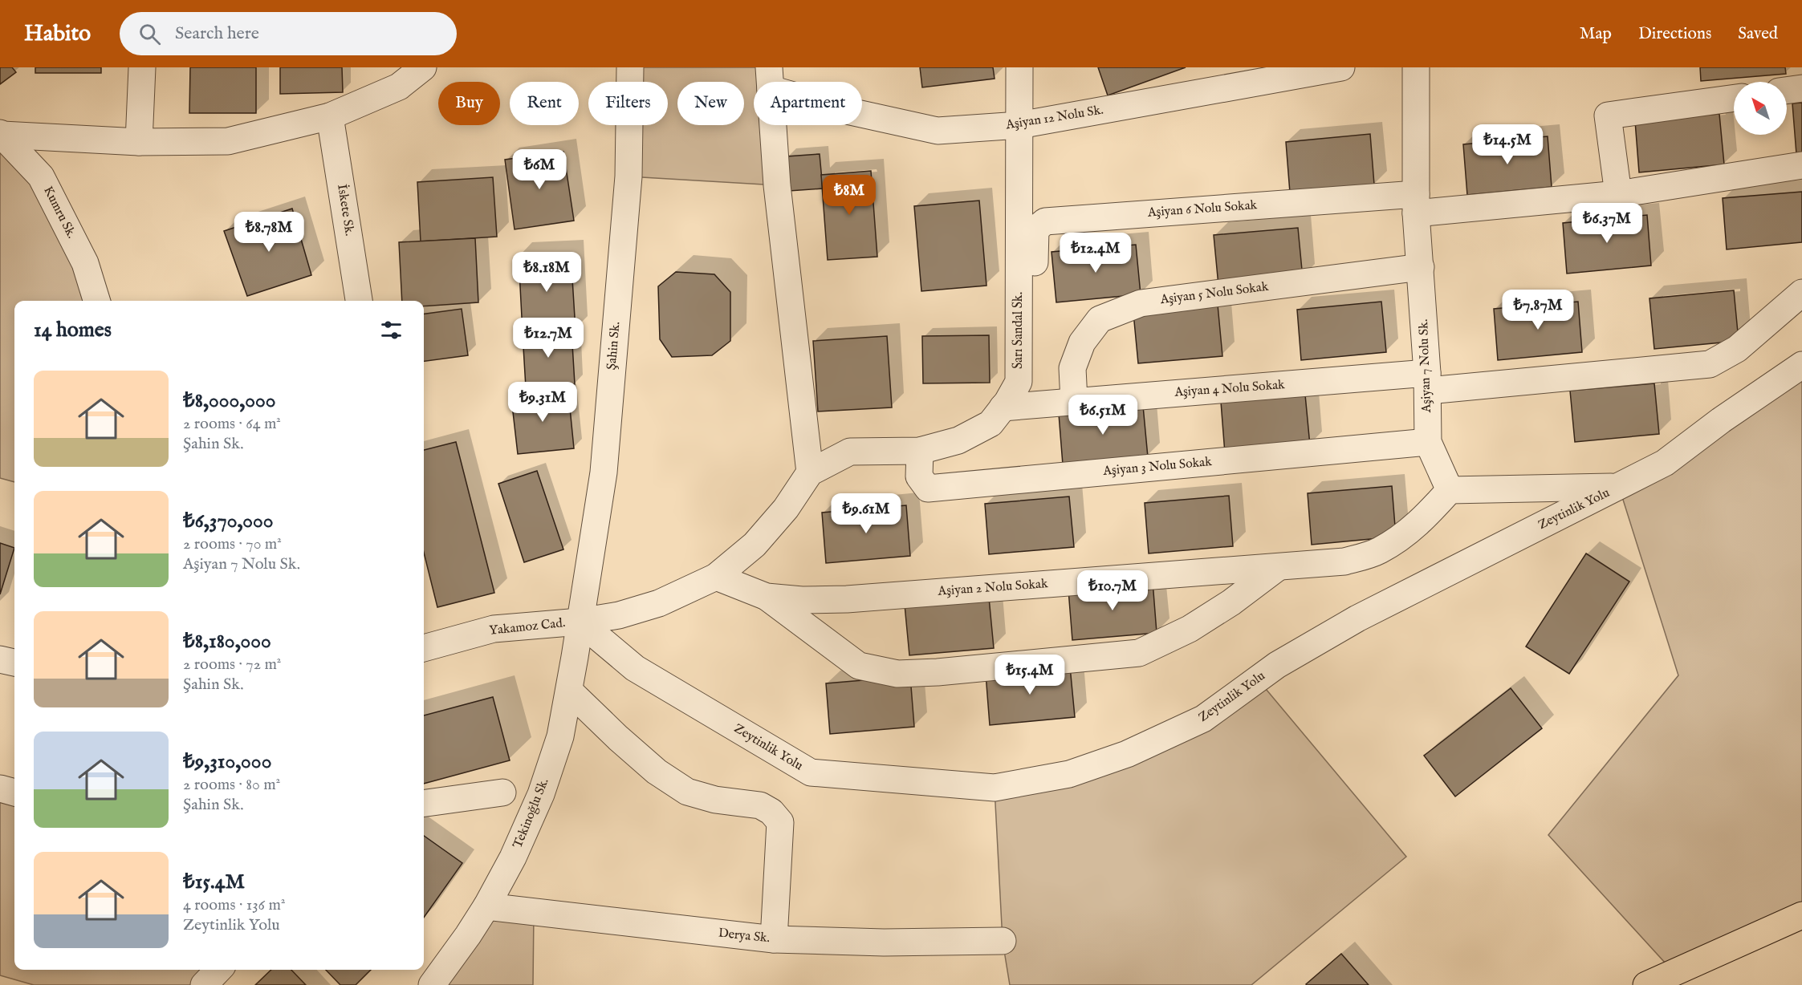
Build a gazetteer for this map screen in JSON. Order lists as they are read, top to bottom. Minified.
{"streets":{"street":["Aşiyan 12 Nolu Sk.","Aşiyan 6 Nolu Sokak","İskete Sk.","Kumru Sk.","Aşiyan 5 Nolu Sokak","Sarı Sandal Sk.","Şahin Sk.","Aşiyan 7 Nolu Sk.","Aşiyan 4 Nolu Sokak","Aşiyan 3 Nolu Sokak","Zeytinlik Yolu","Aşiyan 2 Nolu Sokak","Yakamoz Cad.","Tekinoğlu Sk.","Derya Sk."]},"crossings":[["Aşiyan 12 Nolu Sk.","Sarı Sandal Sk."],["Aşiyan 6 Nolu Sokak","Sarı Sandal Sk."],["Aşiyan 6 Nolu Sokak","Aşiyan 7 Nolu Sk."],["Aşiyan 5 Nolu Sokak","Aşiyan 7 Nolu Sk."],["Aşiyan 5 Nolu Sokak","Aşiyan 4 Nolu Sokak"],["Sarı Sandal Sk.","Aşiyan 4 Nolu Sokak"],["Sarı Sandal Sk.","Aşiyan 3 Nolu Sokak"],["Sarı Sandal Sk.","Yakamoz Cad."],["Şahin Sk.","Zeytinlik Yolu"],["Şahin Sk.","Yakamoz Cad."],["Şahin Sk.","Tekinoğlu Sk."],["Aşiyan 7 Nolu Sk.","Aşiyan 4 Nolu Sokak"],["Aşiyan 7 Nolu Sk.","Aşiyan 3 Nolu Sokak"],["Aşiyan 7 Nolu Sk.","Aşiyan 2 Nolu Sokak"],["Zeytinlik Yolu","Yakamoz Cad."],["Zeytinlik Yolu","Tekinoğlu Sk."],["Aşiyan 2 Nolu Sokak","Yakamoz Cad."],["Yakamoz Cad.","Tekinoğlu Sk."],["Tekinoğlu Sk.","Derya Sk."]],"north":"top left","page":{"header":"Habito","search":"Search here","nav":["Map","Directions","Saved"],"chip":["Buy","Rent","Filters","New","Apartment"],"price":["₺14.5M","₺6M","₺8M","₺6.37M","₺8.78M","₺12.4M","₺8.18M","₺7.87M","₺12.7M","₺9.31M","₺6.51M","₺9.61M","₺10.7M","₺15.4M"],"heading":"14 homes","list":[{"name":"₺8,000,000","note":"2 rooms · 64 m² · Şahin Sk."},{"name":"₺6,370,000","note":"2 rooms · 70 m² · Aşiyan 7 Nolu Sk."},{"name":"₺8,180,000","note":"2 rooms · 72 m² · Şahin Sk."},{"name":"₺9,310,000","note":"2 rooms · 80 m² · Şahin Sk."},{"name":"₺15.4M","note":"4 rooms · 136 m² · Zeytinlik Yolu"}]}}
